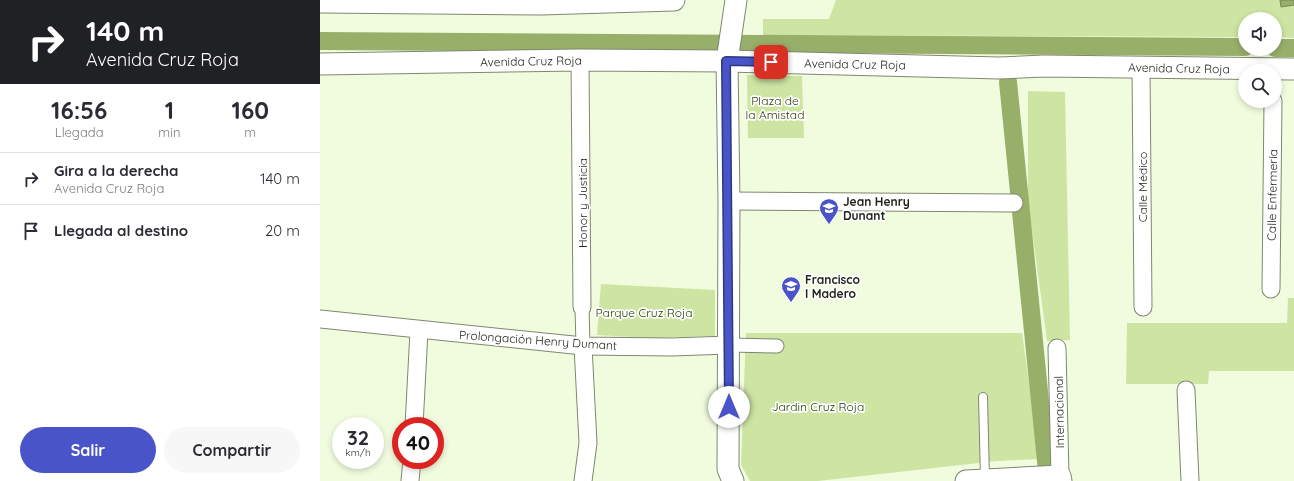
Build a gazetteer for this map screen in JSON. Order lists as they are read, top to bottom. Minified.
{"streets":{"street":["Avenida Cruz Roja","Calle Médico","Calle Enfermería","Honor y Justicia","Prolongación Henry Dumant","Internacional"]},"crossings":[["Avenida Cruz Roja","Calle Médico"],["Avenida Cruz Roja","Honor y Justicia"],["Honor y Justicia","Prolongación Henry Dumant"]],"parks":["Plaza de la Amistad","Parque Cruz Roja","Jardin Cruz Roja"],"places":{"school or university":["Jean Henry Dunant","Francisco I Madero"]},"page":{"turn":["140 m","Avenida Cruz Roja"],"eta":["16:56","Llegada","1","min","160","m"],"list":[{"name":"Gira a la derecha","note":"Avenida Cruz Roja","value":"140 m"},{"name":"Llegada al destino","value":"20 m"}],"speed":"32 km/h","limit":"40","buttons":["Salir","Compartir"]}}
